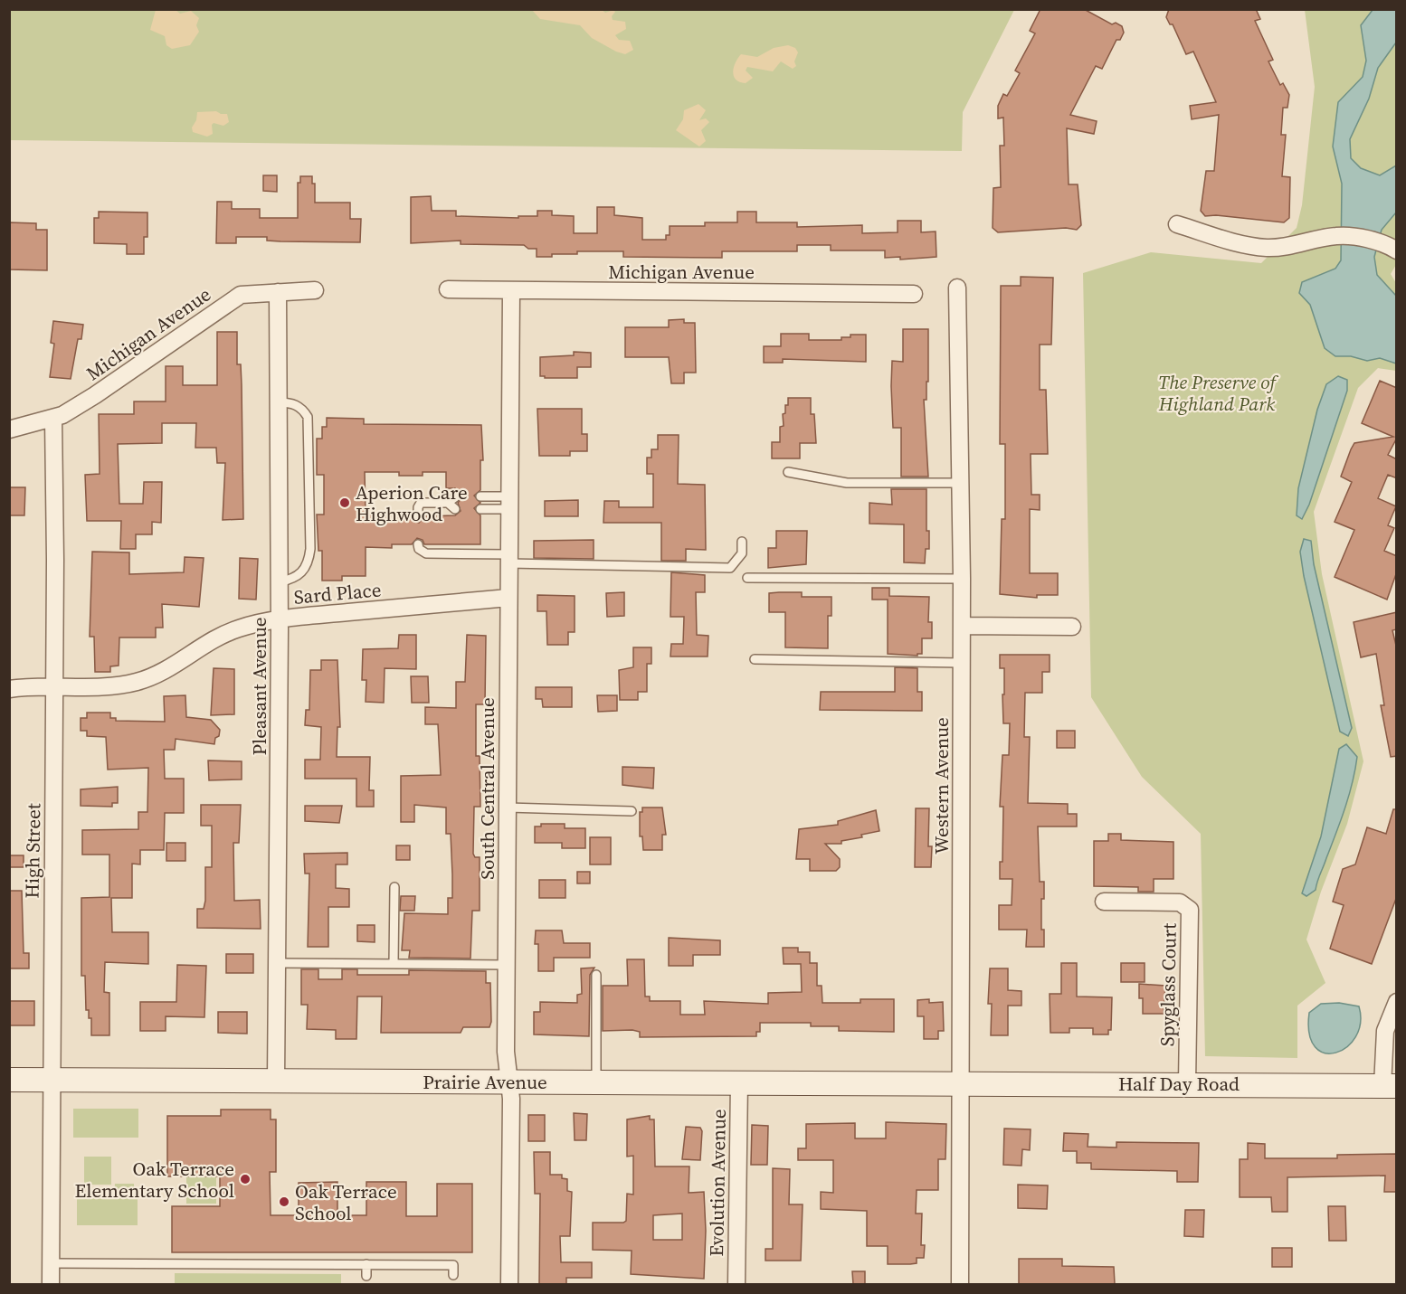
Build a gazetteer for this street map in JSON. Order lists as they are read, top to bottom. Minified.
{"streets":{"main road":["Prairie Avenue","Half Day Road"],"street":["Michigan Avenue","Sard Place","Pleasant Avenue","Western Avenue","South Central Avenue","High Street","Spyglass Court","Evolution Avenue"]},"crossings":[["Michigan Avenue","Pleasant Avenue"],["Michigan Avenue","South Central Avenue"],["Michigan Avenue","High Street"],["Sard Place","Pleasant Avenue"],["Sard Place","South Central Avenue"],["Sard Place","High Street"],["Pleasant Avenue","Prairie Avenue"],["Western Avenue","Prairie Avenue"],["Western Avenue","Half Day Road"],["South Central Avenue","Prairie Avenue"],["High Street","Prairie Avenue"],["Spyglass Court","Half Day Road"],["Prairie Avenue","Half Day Road"],["Prairie Avenue","Evolution Avenue"]],"parks":["The Preserve of Highland Park"],"places":["Aperion Care Highwood","Oak Terrace Elementary School","Oak Terrace School"]}
